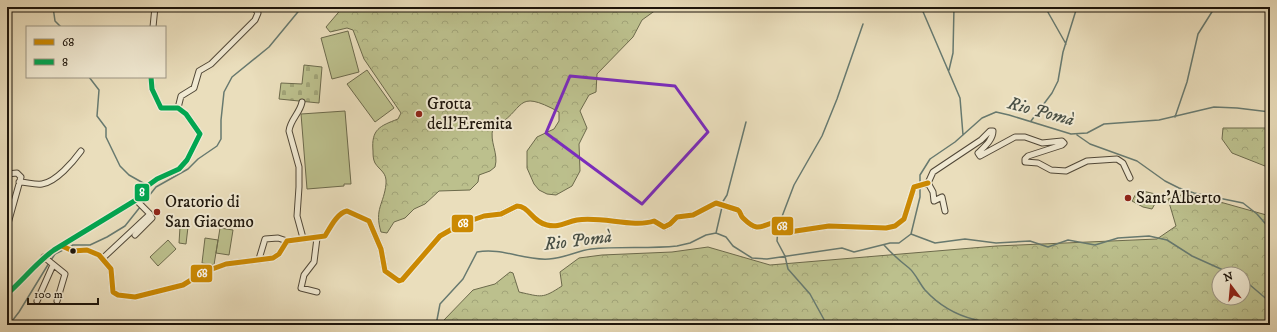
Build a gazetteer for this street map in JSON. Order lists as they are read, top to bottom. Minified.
{"water":["Rio Pomà"],"places":["Grotta dell'Eremita","Sant'Alberto","Oratorio di San Giacomo"],"lines":["transit line 8","transit line 68"],"legend":["68","8"],"scale_bar":"100 m","north":"top"}
